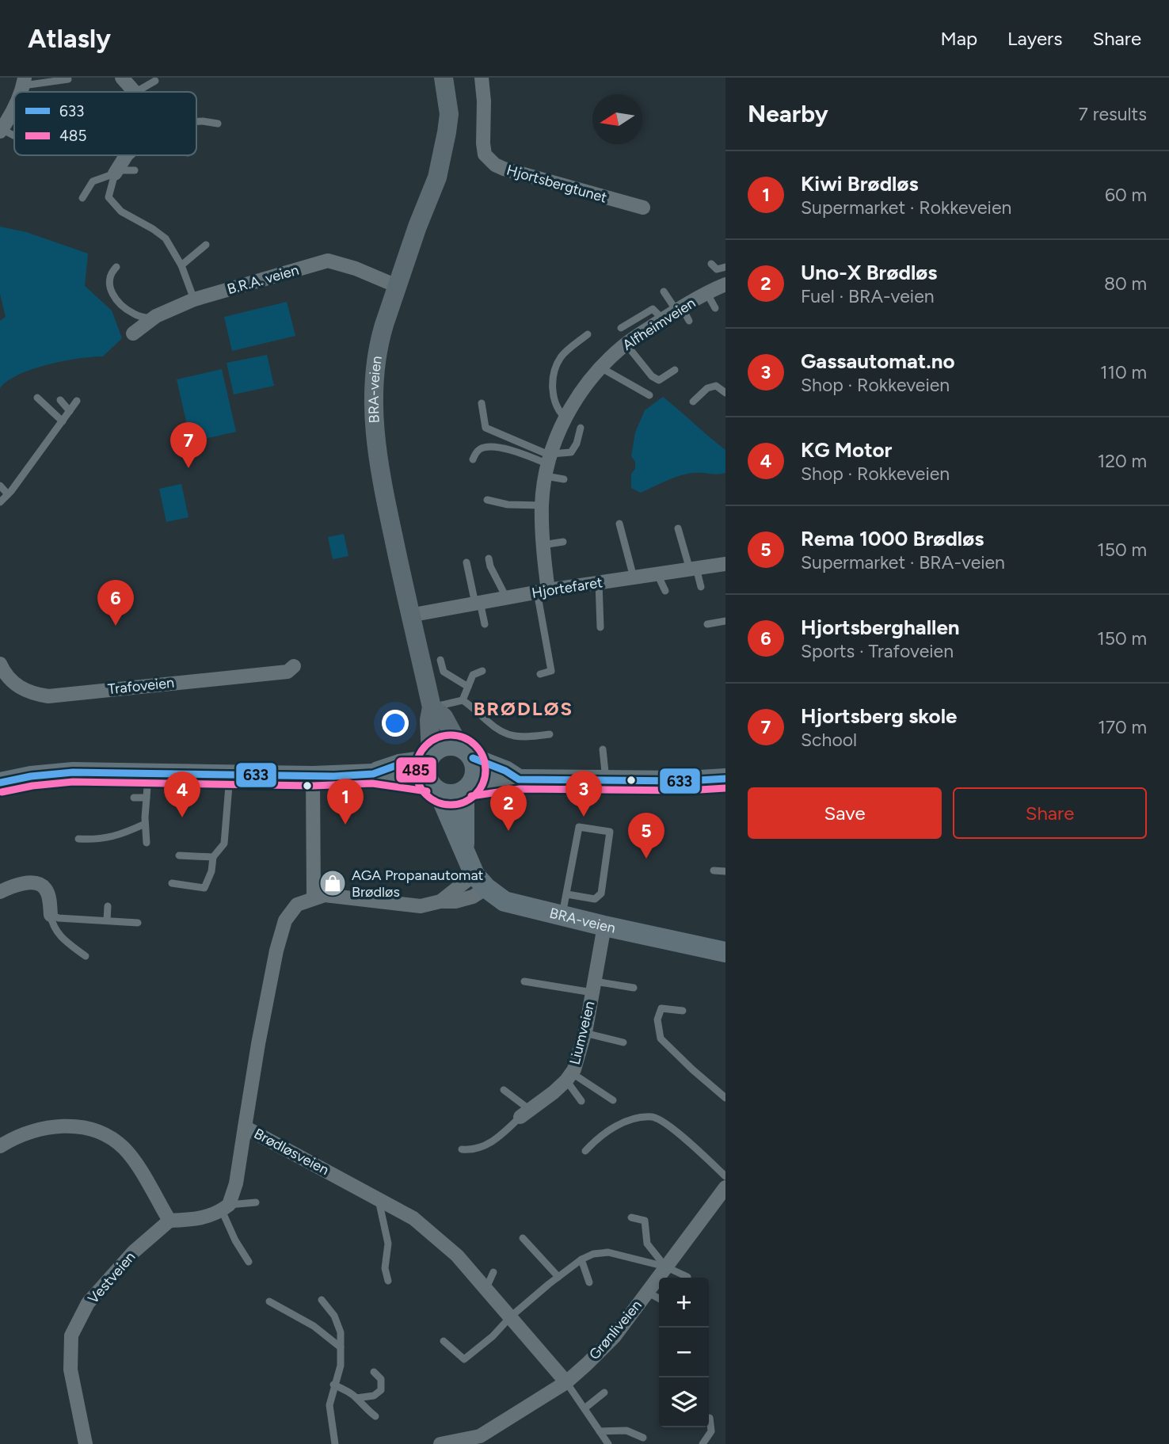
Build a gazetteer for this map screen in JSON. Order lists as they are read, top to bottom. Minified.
{"streets":{"main road":["BRA-veien"],"street":["Hjortsbergtunet","B.R.A. veien","Alfheimveien","Hjortefaret","Trafoveien","Liumveien","Brødløsveien","Vestveien","Grønliveien"]},"crossings":[["B.R.A. veien","BRA-veien"],["Alfheimveien","Hjortefaret"],["BRA-veien","Hjortefaret"],["BRA-veien","Liumveien"],["Brødløsveien","Grønliveien"]],"districts":["BRØDLØS"],"places":{"shop":["AGA Propanautomat Brødløs"]},"lines":["transit line 485","transit line 633"],"legend":["633","485"],"north":"left","page":{"header":"Atlasly","nav":["Map","Layers","Share"],"heading":["Nearby","7 results"],"list":[{"mark":"1","name":"Kiwi Brødløs","note":"Supermarket · Rokkeveien","value":"60 m"},{"mark":"2","name":"Uno-X Brødløs","note":"Fuel · BRA-veien","value":"80 m"},{"mark":"3","name":"Gassautomat.no","note":"Shop · Rokkeveien","value":"110 m"},{"mark":"4","name":"KG Motor","note":"Shop · Rokkeveien","value":"120 m"},{"mark":"5","name":"Rema 1000 Brødløs","note":"Supermarket · BRA-veien","value":"150 m"},{"mark":"6","name":"Hjortsberghallen","note":"Sports · Trafoveien","value":"150 m"},{"mark":"7","name":"Hjortsberg skole","note":"School","value":"170 m"}],"pins":["7","6","3","4","1","2","5"],"buttons":["Save","Share"],"map_buttons":["+","−"]}}
